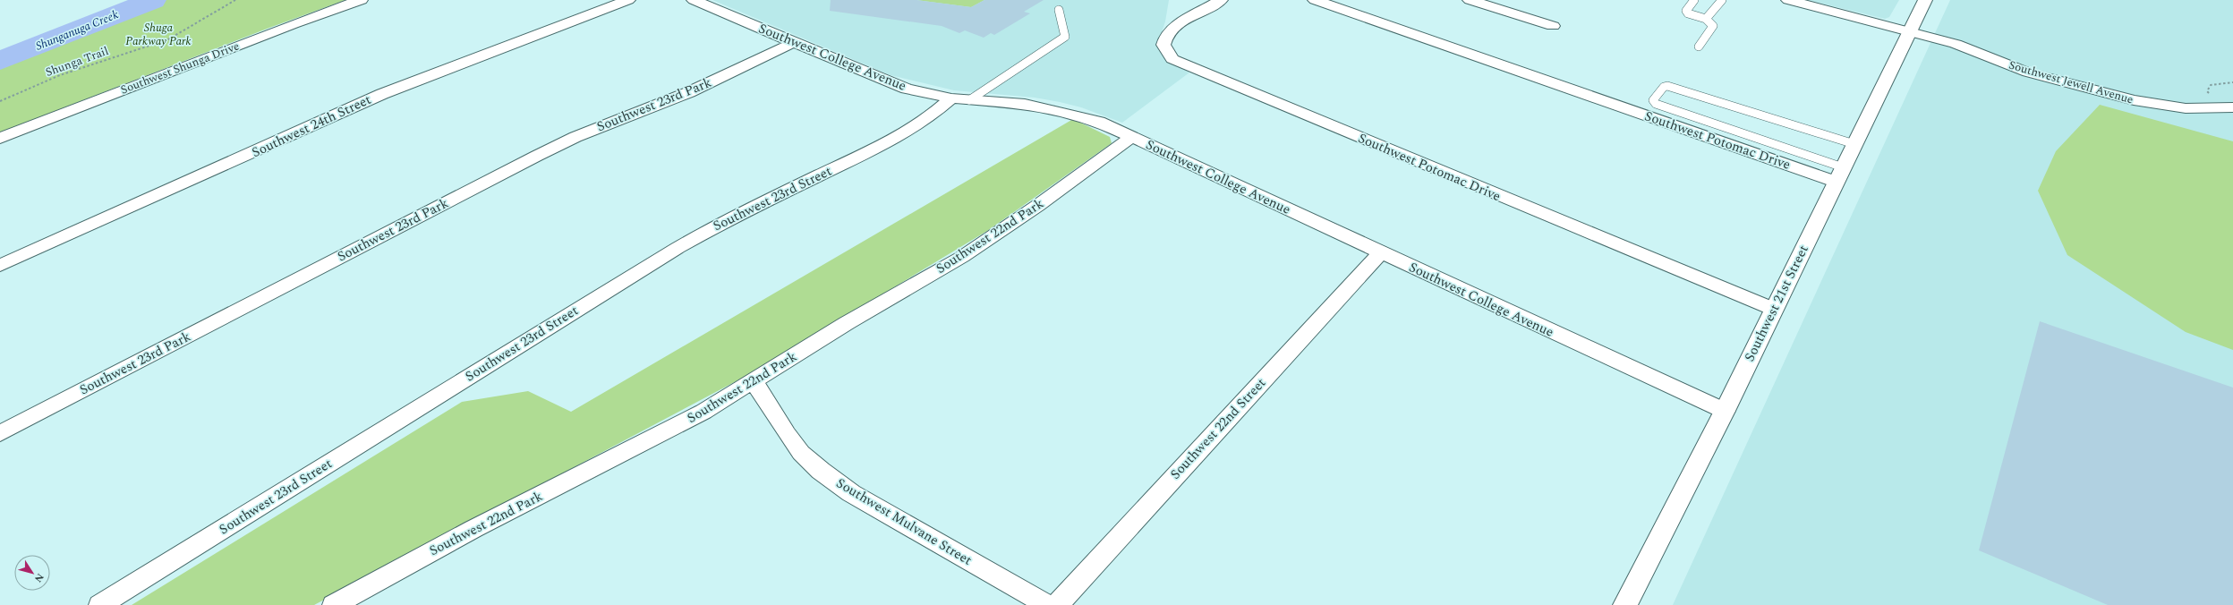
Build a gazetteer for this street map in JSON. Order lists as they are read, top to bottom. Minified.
{"streets":{"main road":["Southwest Shunga Drive","Southwest 21st Street"],"street":["Southwest College Avenue","Southwest Jewell Avenue","Southwest 23rd Park","Southwest 24th Street","Southwest Potomac Drive","Southwest 23rd Street","Southwest 22nd Park","Southwest 22nd Street","Southwest Mulvane Street"],"path":["Shunga Trail"]},"crossings":[["Southwest College Avenue","Southwest 23rd Park"],["Southwest College Avenue","Southwest 23rd Street"],["Southwest College Avenue","Southwest 22nd Park"],["Southwest College Avenue","Southwest 21st Street"],["Southwest College Avenue","Southwest 22nd Street"],["Southwest Jewell Avenue","Southwest 21st Street"],["Southwest Potomac Drive","Southwest 21st Street"],["Southwest 22nd Park","Southwest Mulvane Street"]],"water":["Shunganuga Creek"],"parks":["Shuga Parkway Park"],"north":"bottom right"}
